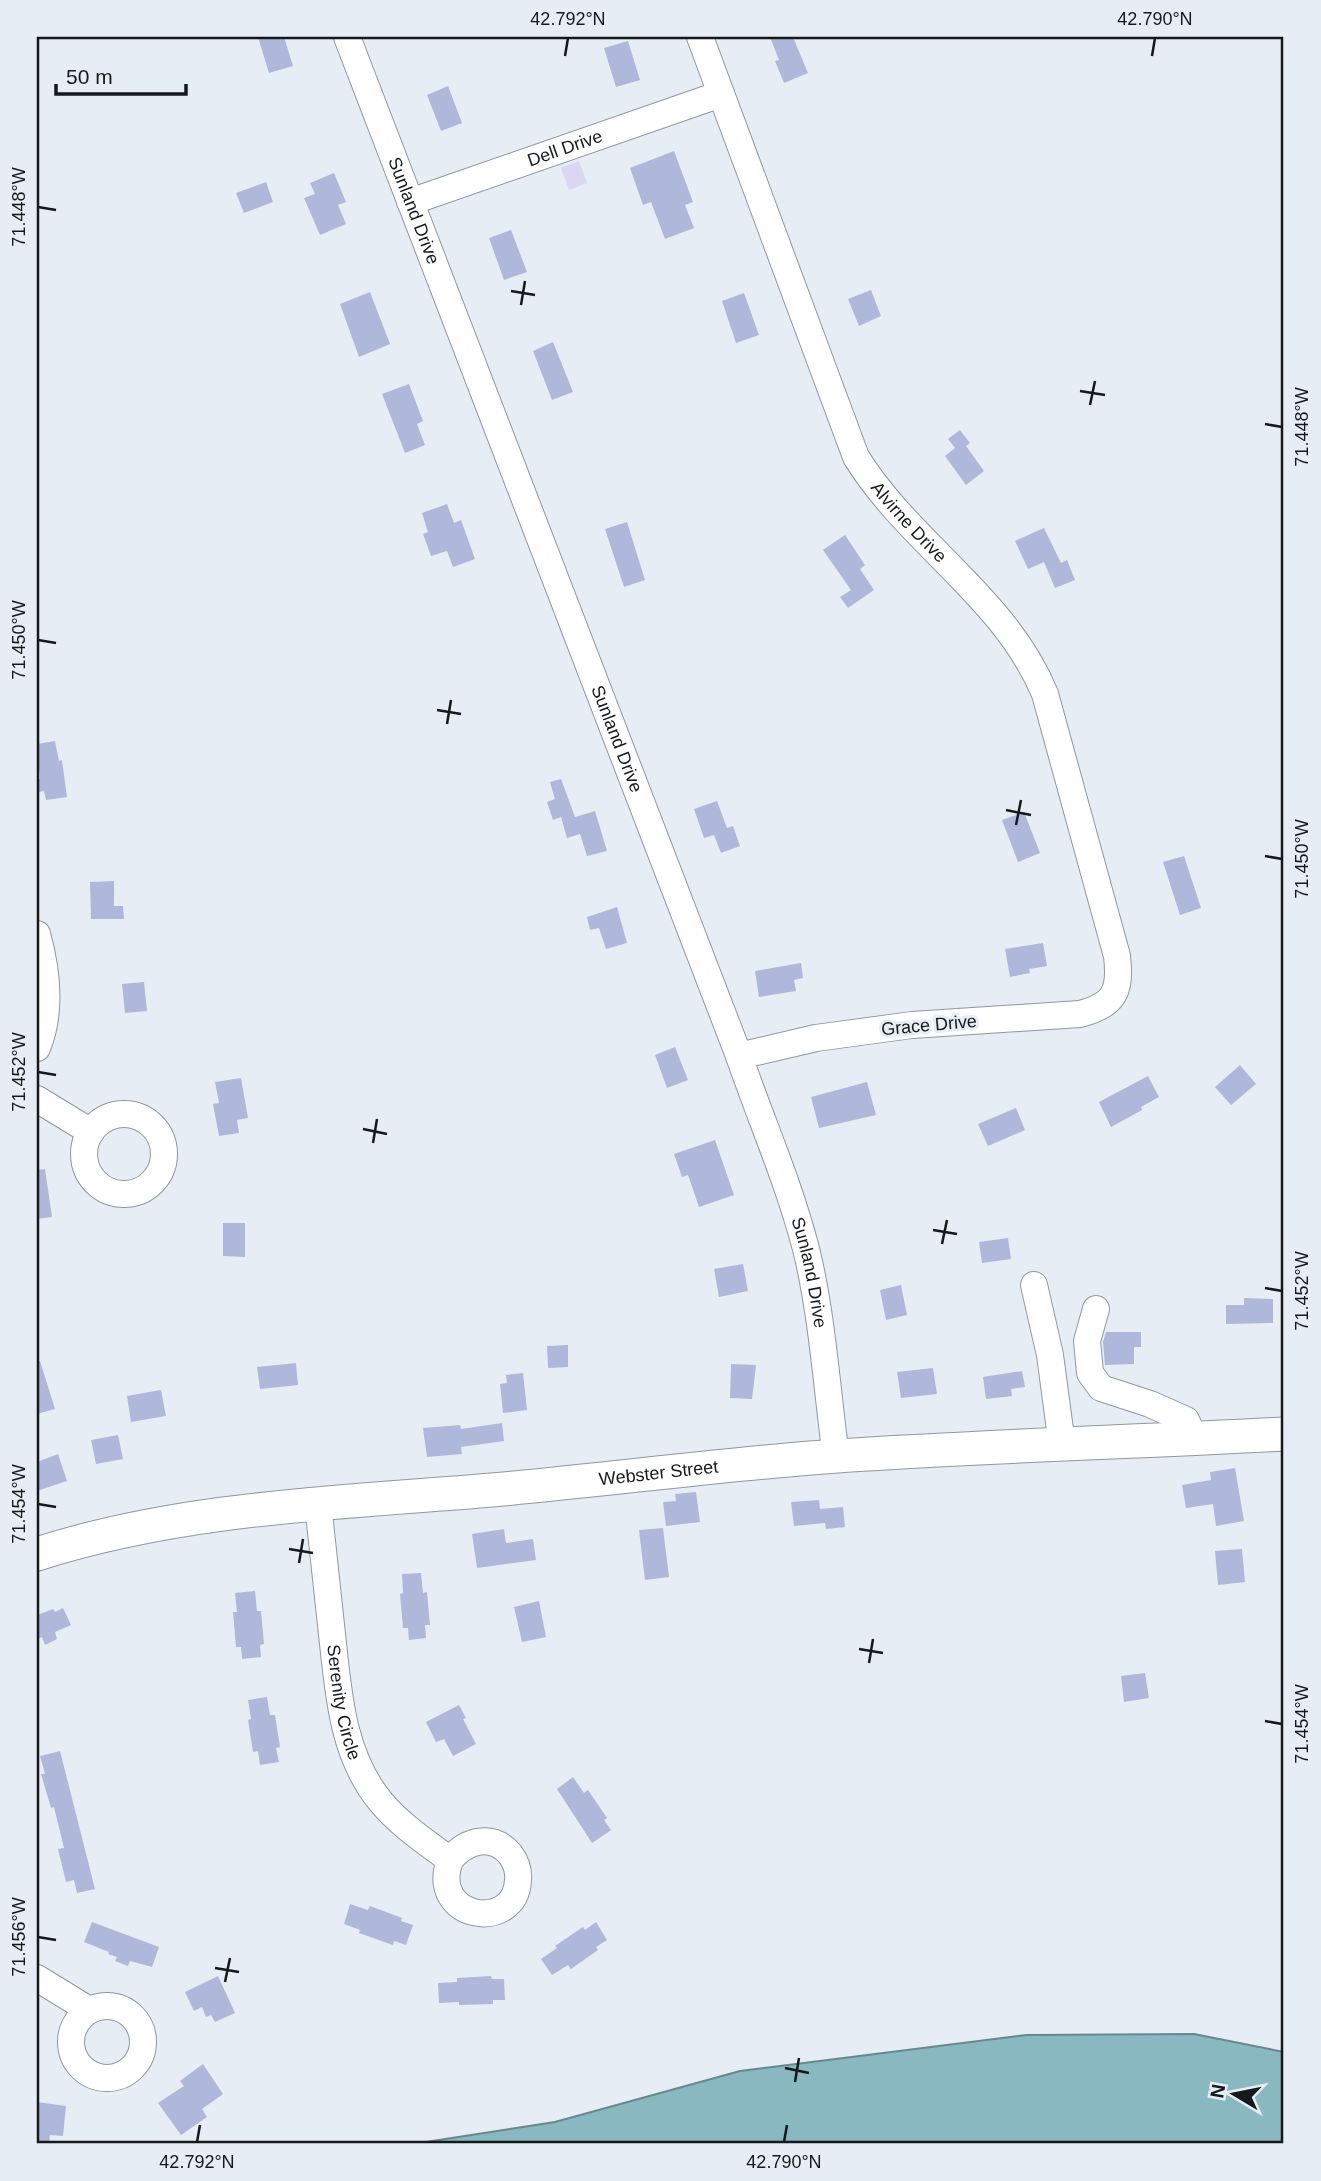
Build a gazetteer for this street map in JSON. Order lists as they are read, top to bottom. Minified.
{"streets":{"main road":["Webster Street"],"street":["Dell Drive","Sunland Drive","Alvirne Drive","Grace Drive","Serenity Circle"]},"crossings":[["Dell Drive","Sunland Drive"],["Dell Drive","Alvirne Drive"],["Sunland Drive","Grace Drive"],["Sunland Drive","Webster Street"],["Alvirne Drive","Grace Drive"],["Webster Street","Serenity Circle"]],"scale_bar":"50 m","north":"left","coordinates":["42.792°N","42.790°N","71.448°W","71.450°W","71.452°W","71.454°W","71.456°W"]}
